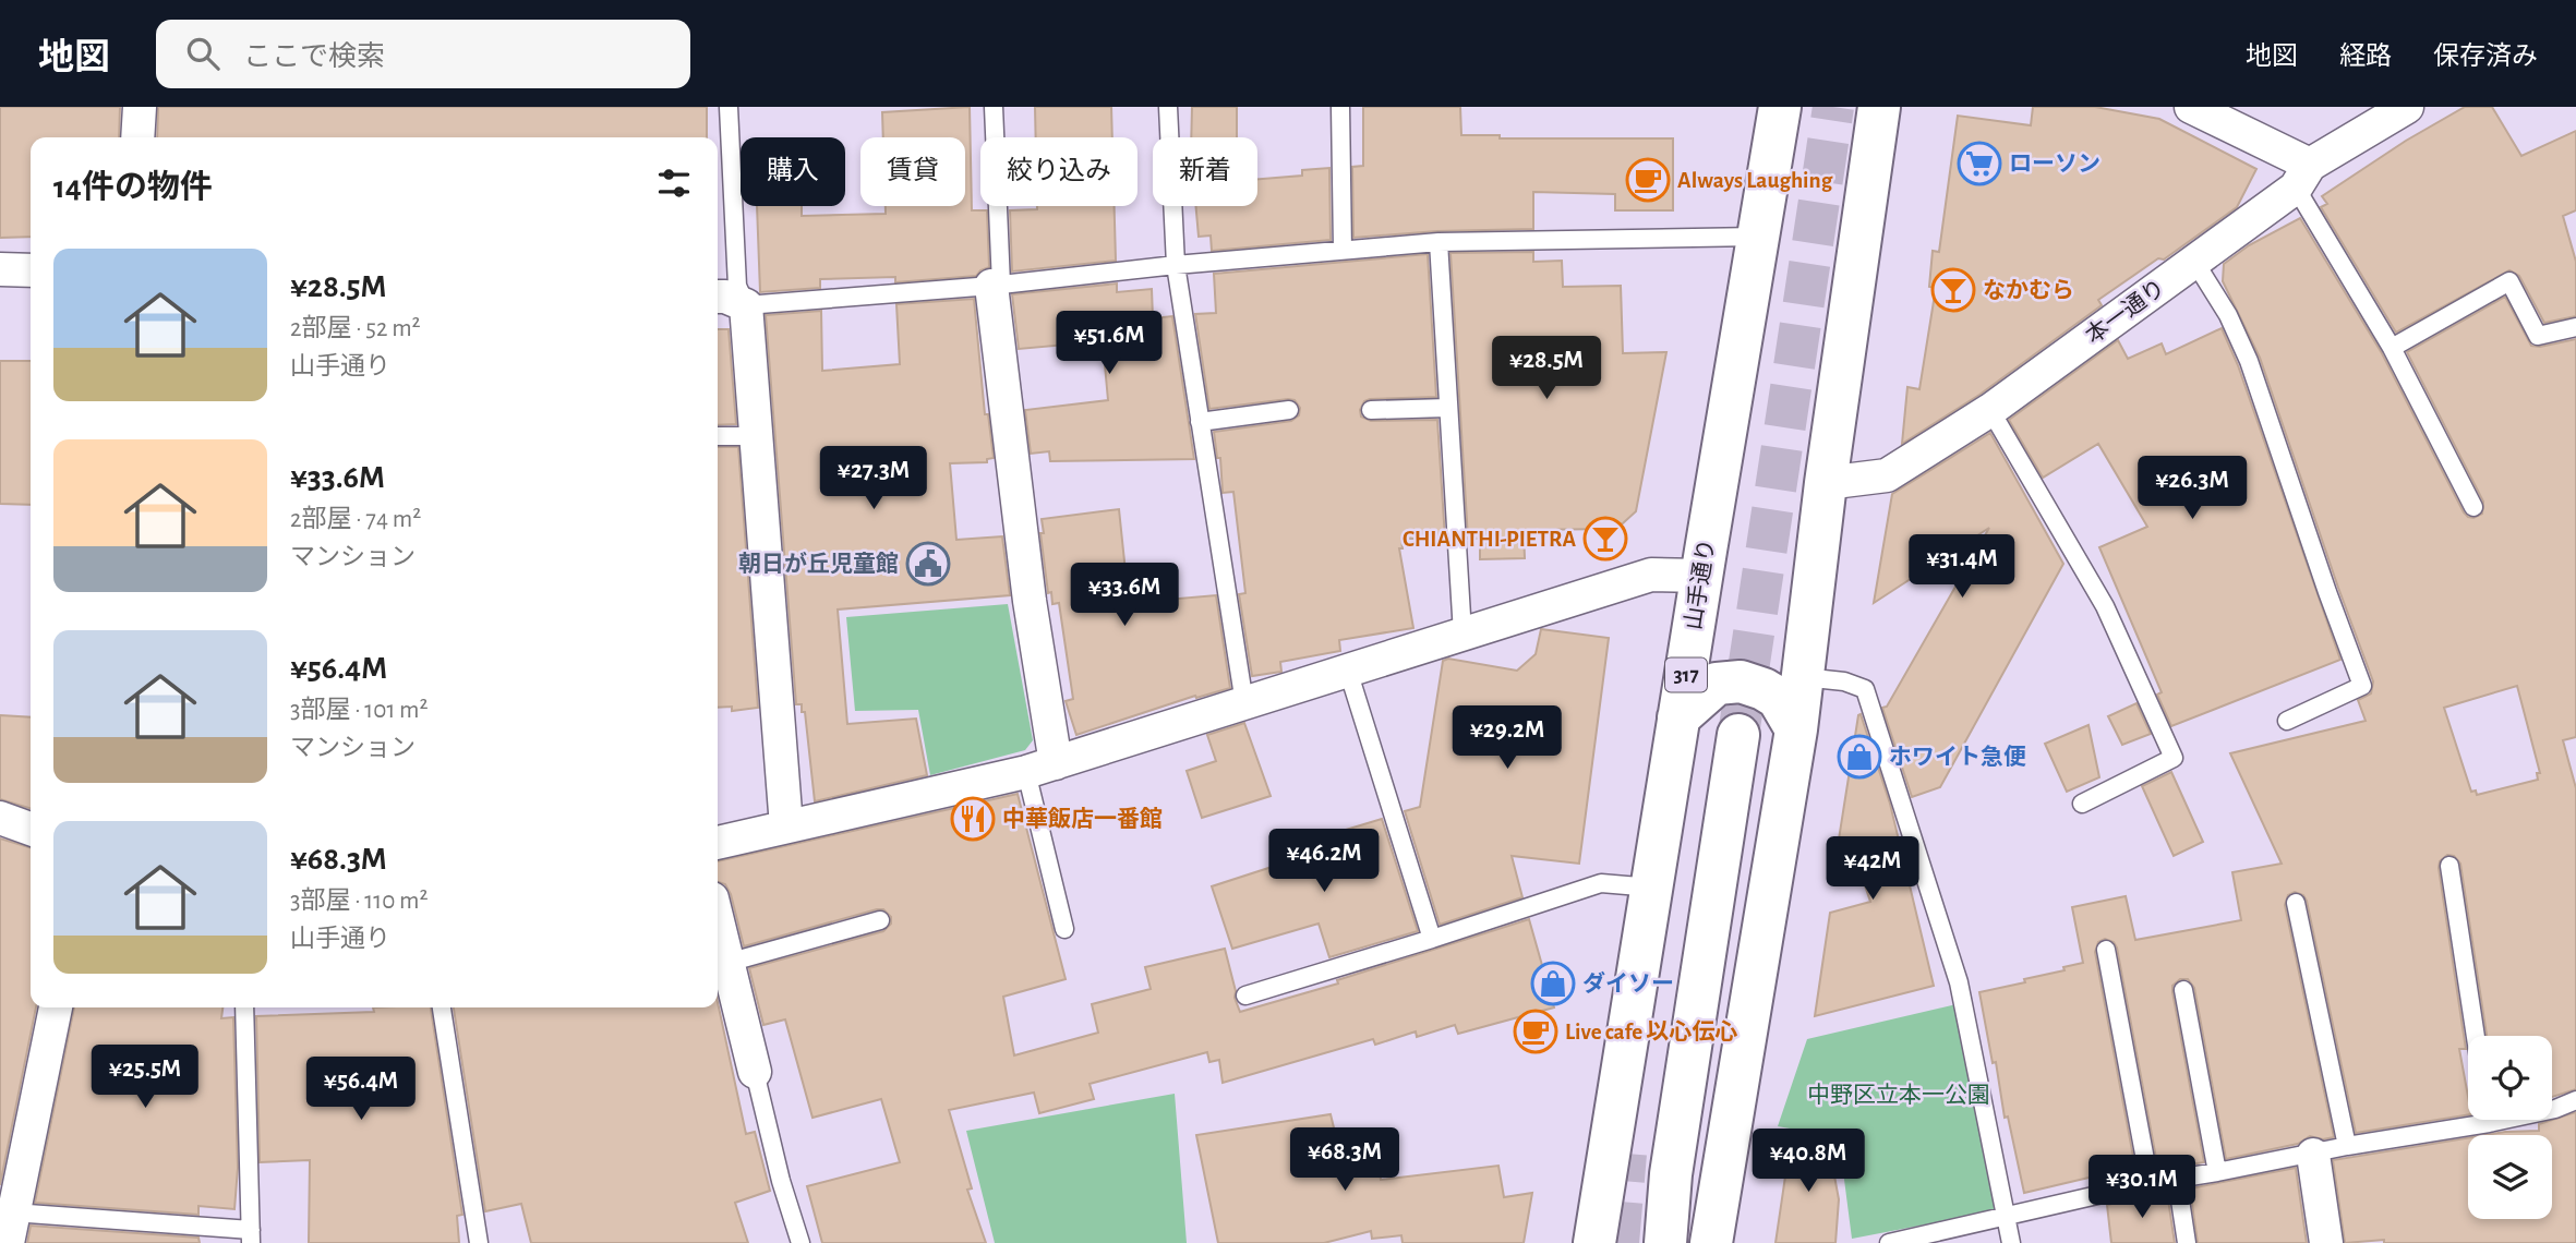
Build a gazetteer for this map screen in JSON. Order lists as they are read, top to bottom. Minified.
{"streets":{"main road":["山手通り","317"],"street":["本一通り"]},"parks":["中野区立本一公園"],"places":{"supermarket":["ローソン"],"cafe":["Always Laughing","Live cafe 以心伝心"],"bar":["なかむら","CHIANTHI-PIETRA"],"public building":["朝日が丘児童館"],"shop":["ホワイト急便","ダイソー"],"restaurant":["中華飯店一番館"]},"page":{"header":"地図","search":"ここで検索","nav":["地図","経路","保存済み"],"chip":["購入","賃貸","絞り込み","新着"],"heading":"14件の物件","list":[{"name":"¥28.5M","note":"2部屋 · 52 m² · 山手通り"},{"name":"¥33.6M","note":"2部屋 · 74 m² · マンション"},{"name":"¥56.4M","note":"3部屋 · 101 m² · マンション"},{"name":"¥68.3M","note":"3部屋 · 110 m² · 山手通り"}],"price":["¥51.6M","¥28.5M","¥27.3M","¥26.3M","¥31.4M","¥33.6M","¥29.2M","¥46.2M","¥42M","¥25.5M","¥56.4M","¥68.3M","¥40.8M","¥30.1M"]}}
